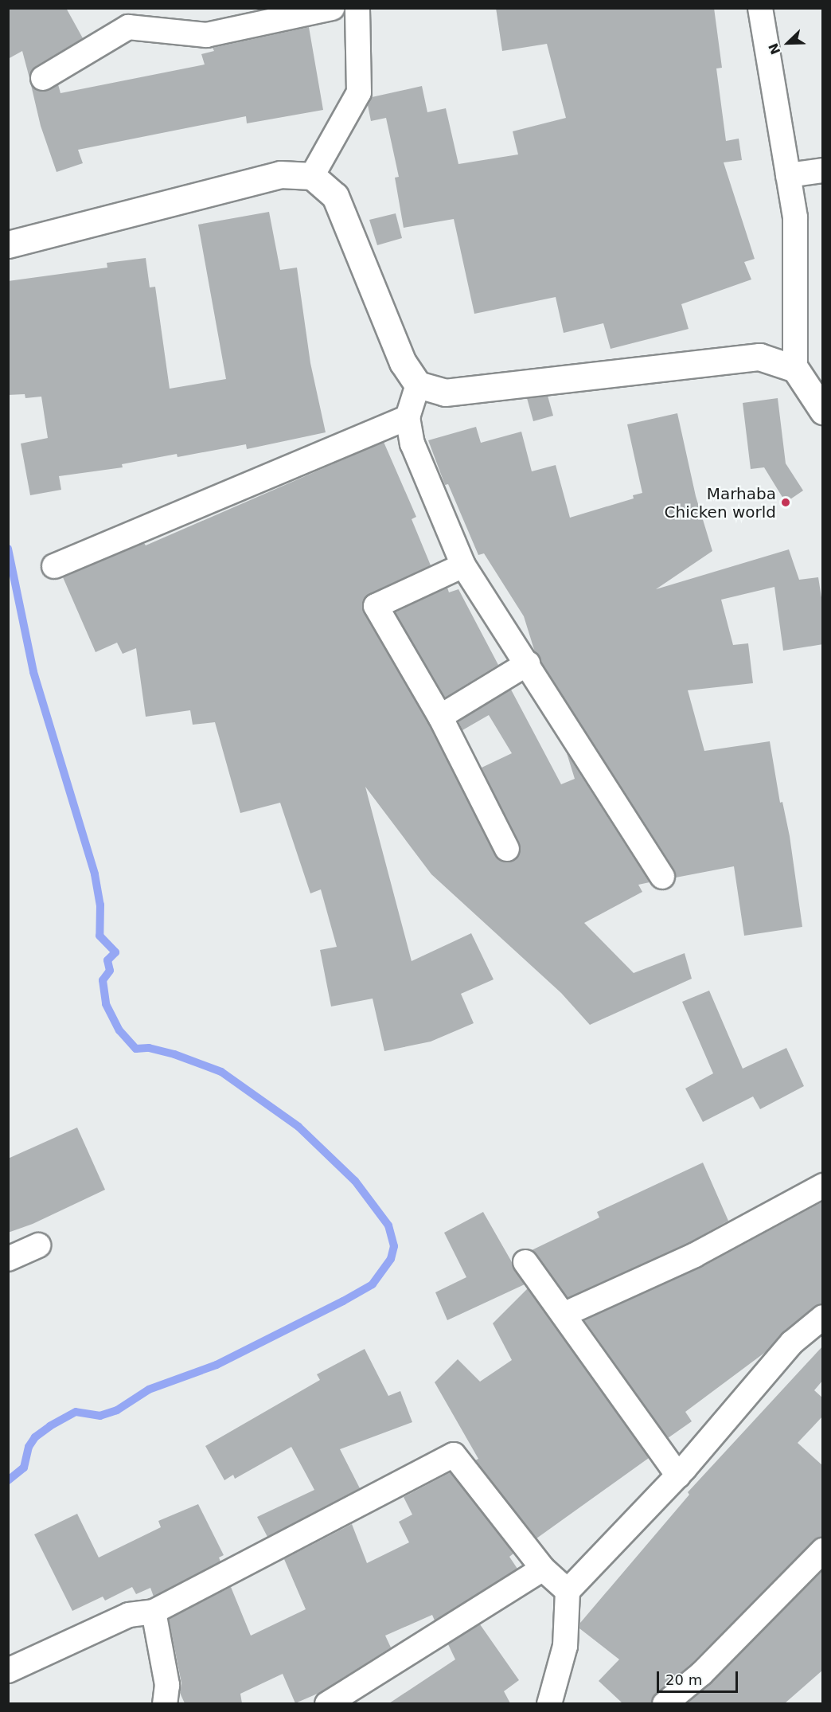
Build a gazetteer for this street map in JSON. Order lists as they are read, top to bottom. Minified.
{"places":["Marhaba Chicken world"],"scale_bar":"20 m","north":"bottom left"}
